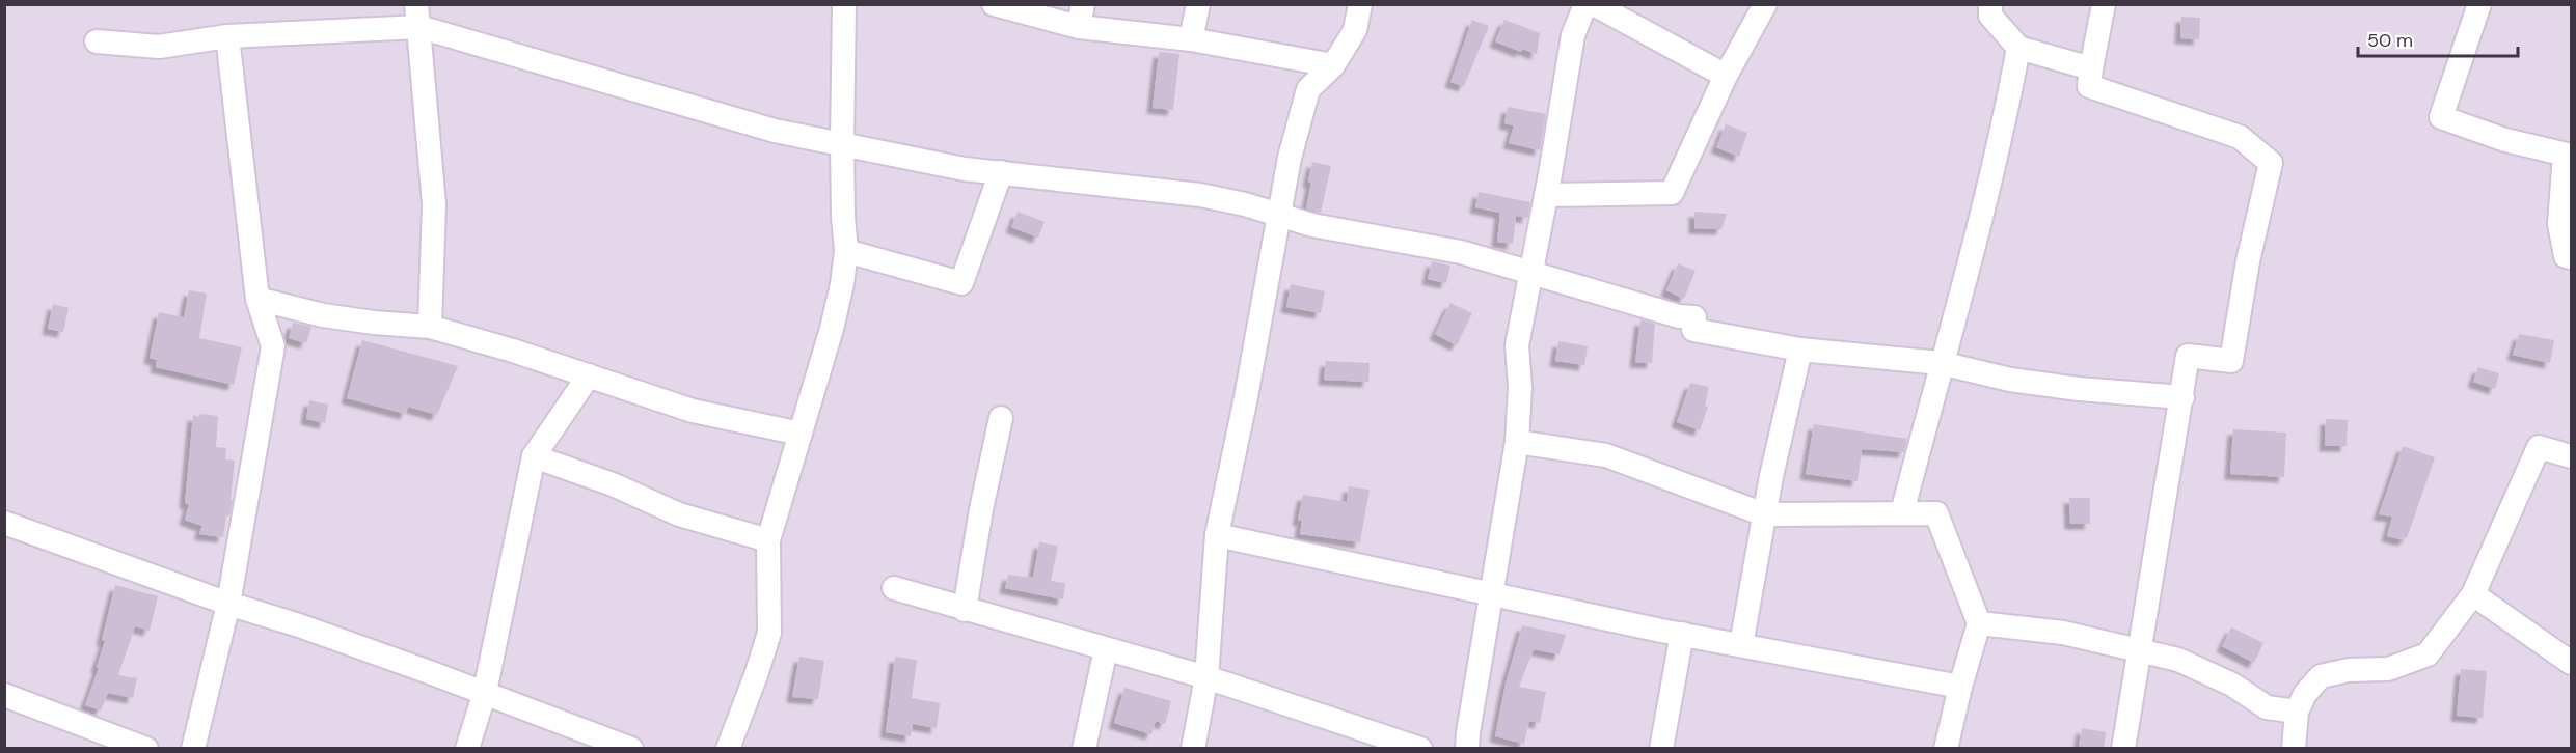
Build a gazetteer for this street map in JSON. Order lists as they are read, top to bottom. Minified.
{"scale_bar":"50 m"}
